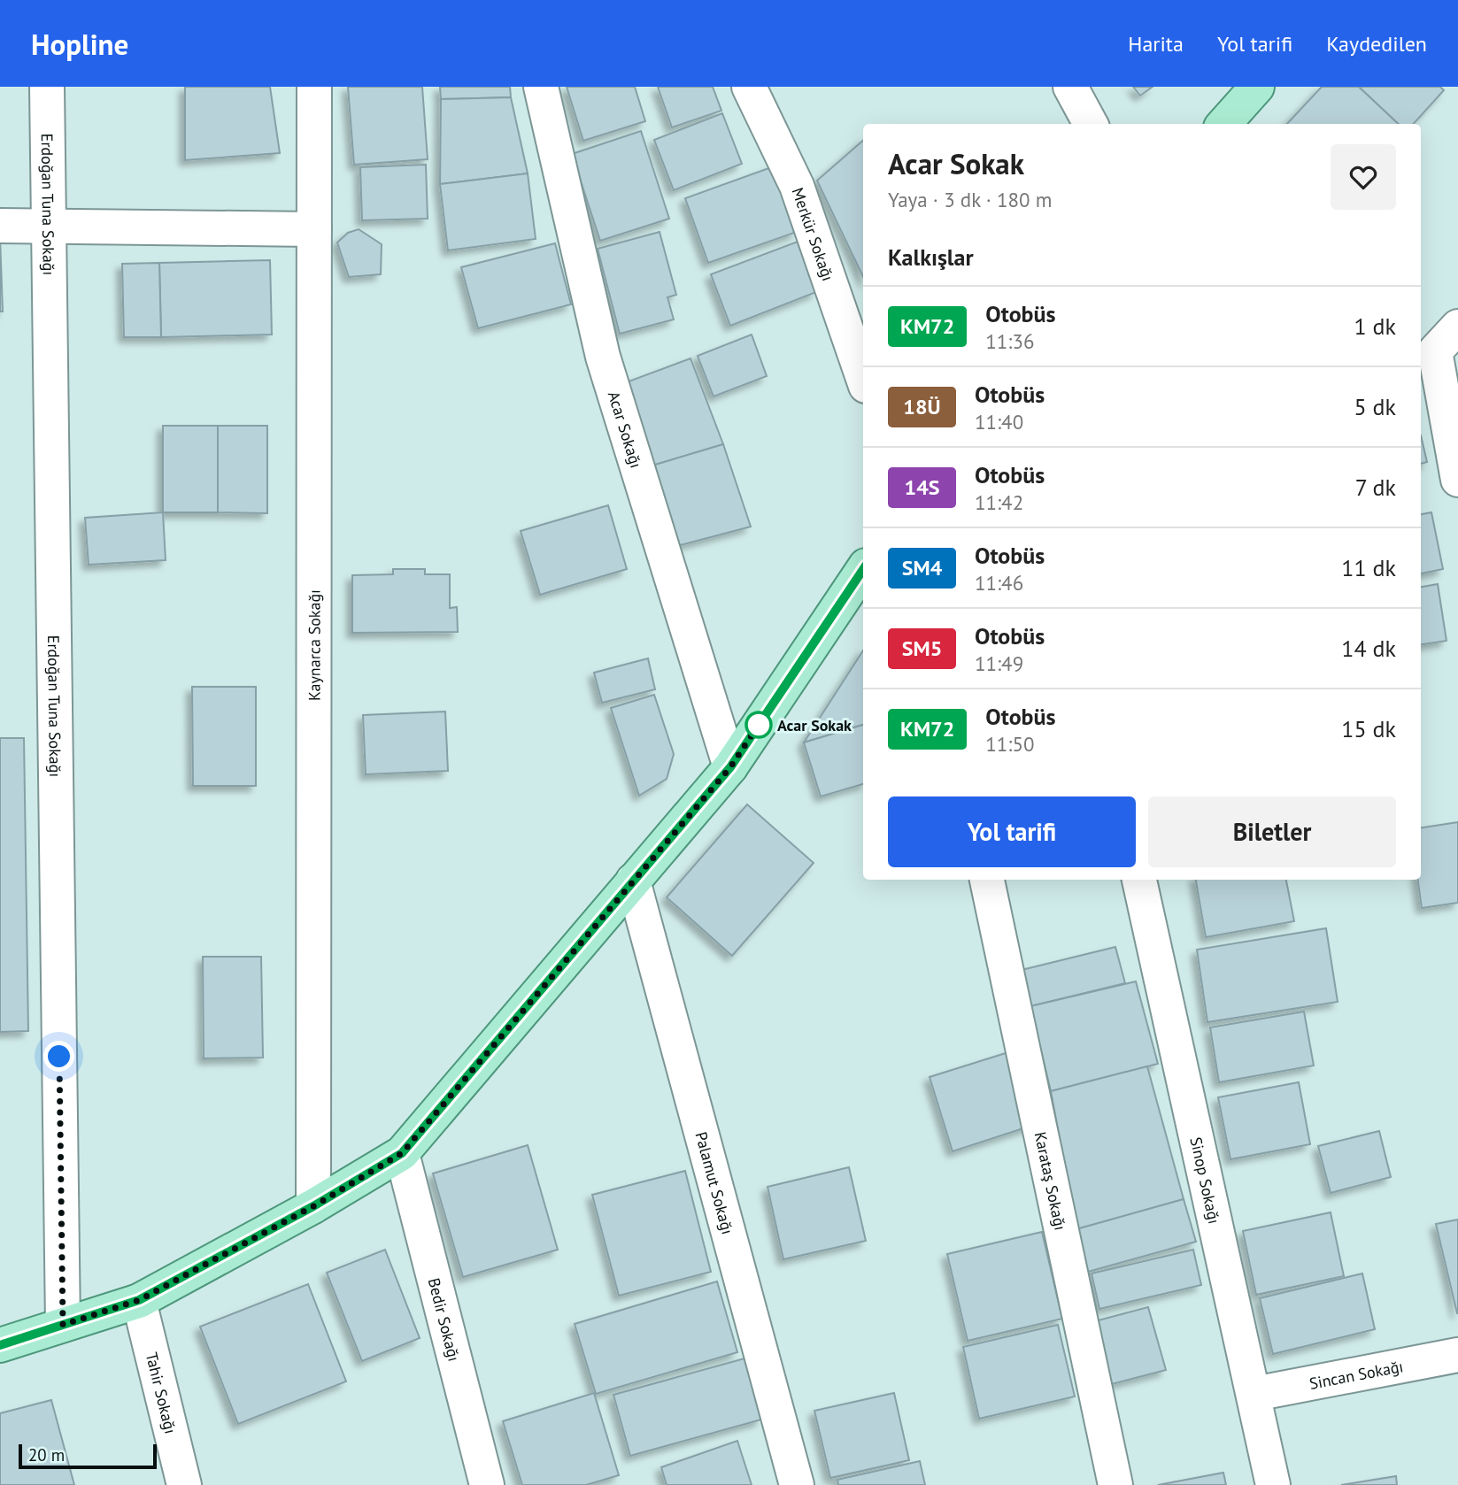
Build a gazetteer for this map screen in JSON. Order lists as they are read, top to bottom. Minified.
{"streets":{"street":["Erdoğan Tuna Sokağı","Merkür Sokağı","Acar Sokağı","Kaynarca Sokağı","Karataş Sokağı","Sinop Sokağı","Palamut Sokağı","Bedir Sokağı","Sincan Sokağı","Tahir Sokağı"]},"crossings":[["Sinop Sokağı","Sincan Sokağı"]],"places":["Acar Sokak"],"lines":["bus line KM72"],"scale_bar":"20 m","page":{"header":"Hopline","nav":["Harita","Yol tarifi","Kaydedilen"],"heading":[["Acar Sokak","Yaya · 3 dk · 180 m"],"Kalkışlar"],"list":[{"mark":"KM72","name":"Otobüs","note":"11:36","value":"1 dk"},{"mark":"18Ü","name":"Otobüs","note":"11:40","value":"5 dk"},{"mark":"14S","name":"Otobüs","note":"11:42","value":"7 dk"},{"mark":"SM4","name":"Otobüs","note":"11:46","value":"11 dk"},{"mark":"SM5","name":"Otobüs","note":"11:49","value":"14 dk"},{"mark":"KM72","name":"Otobüs","note":"11:50","value":"15 dk"}],"buttons":["Yol tarifi","Biletler"],"scale":"20 m"}}
